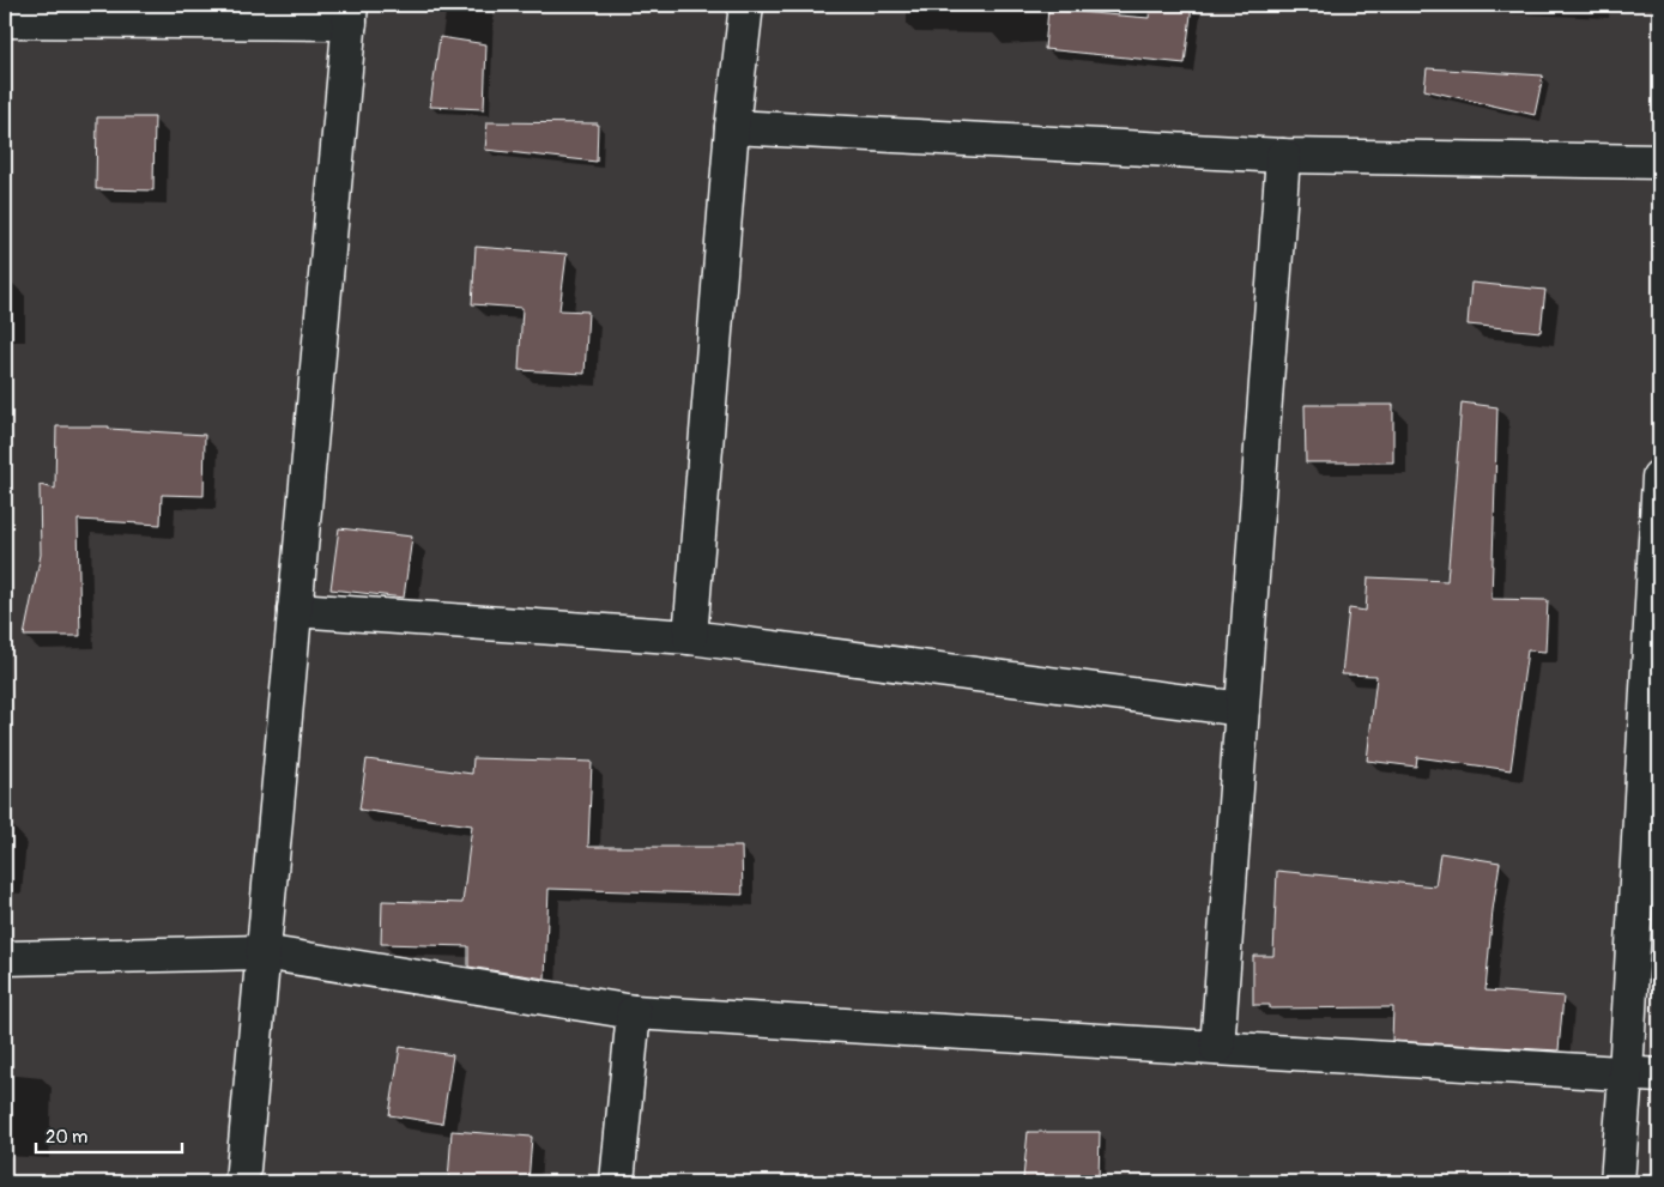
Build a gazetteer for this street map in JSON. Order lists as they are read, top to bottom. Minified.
{"scale_bar":"20 m"}
